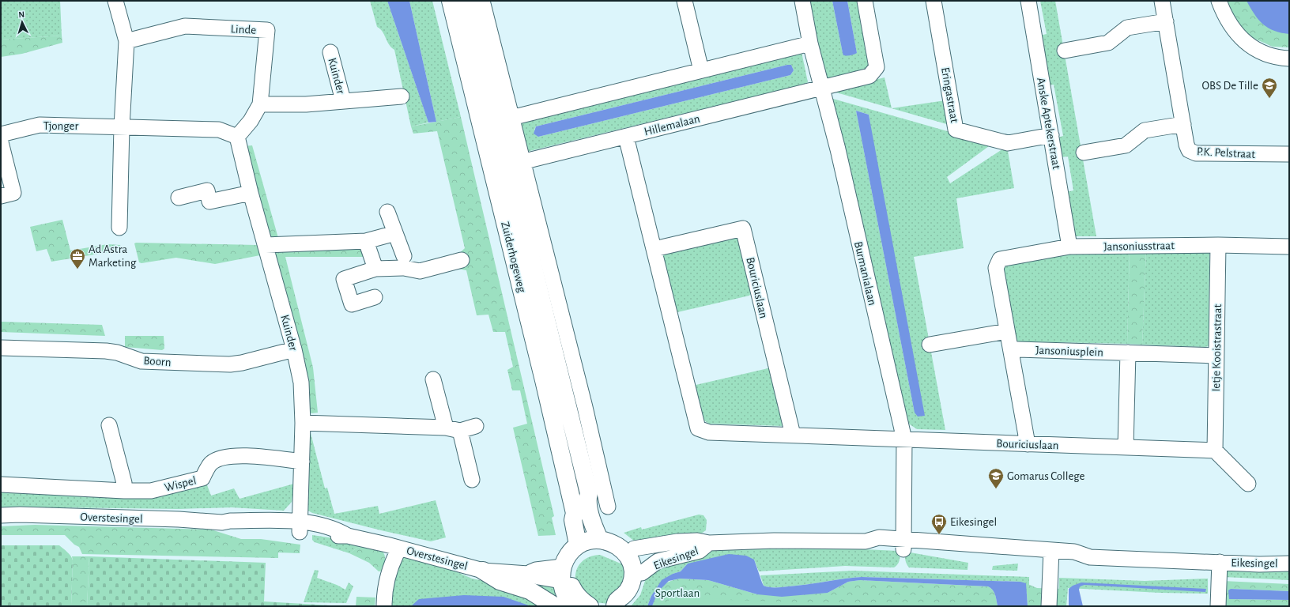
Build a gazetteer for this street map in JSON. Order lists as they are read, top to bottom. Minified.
{"streets":{"main road":["Zuiderhogeweg"],"street":["Linde","Kuinder","Eringastraat","Anske Aptekerstraat","Hillemalaan","Tjonger","P.K. Pelstraat","Jansoniusstraat","Burmanialaan","Bouriciuslaan","Ietje Kooistrastraat","Jansoniusplein","Boorn","Wispel","Overstesingel","Eikesingel"]},"crossings":[["Linde","Kuinder"],["Linde","Tjonger"],["Kuinder","Tjonger"],["Kuinder","Boorn"],["Kuinder","Wispel"],["Kuinder","Overstesingel"],["Eringastraat","Anske Aptekerstraat"],["Anske Aptekerstraat","Jansoniusstraat"],["Hillemalaan","Burmanialaan"],["Hillemalaan","Bouriciuslaan"],["Jansoniusstraat","Ietje Kooistrastraat"],["Burmanialaan","Bouriciuslaan"],["Burmanialaan","Eikesingel"],["Bouriciuslaan","Ietje Kooistrastraat"],["Ietje Kooistrastraat","Jansoniusplein"]],"parks":["Sportlaan"],"places":{"school or university":["OBS De Tille","Gomarus College"],"office":["Ad Astra Marketing"],"bus stop":["Eikesingel"]},"north":"top"}
